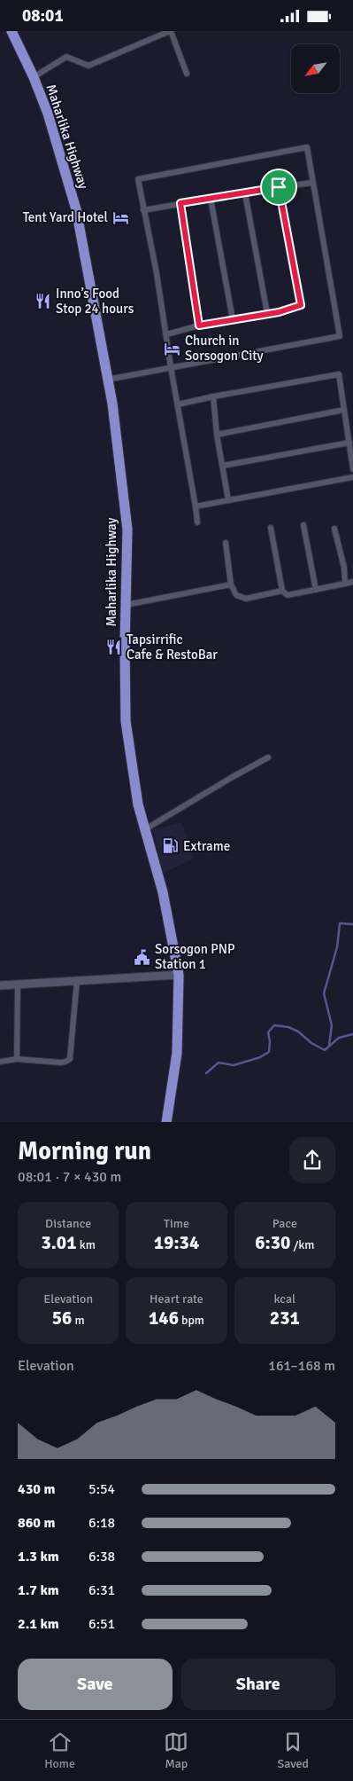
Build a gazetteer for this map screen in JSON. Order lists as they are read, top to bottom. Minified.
{"streets":{"highway":["Maharlika Highway"]},"places":{"hotel":["Tent Yard Hotel","Church in Sorsogon City"],"restaurant":["Inno’s Food Stop 24 hours","Tapsirrific Cafe & RestoBar"],"fuel station":["Extrame"],"public building":["Sorsogon PNP Station 1"]},"north":"bottom left","page":{"status":"08:01","heading":["Morning run","08:01 · 7 × 430 m"],"stats":[["Distance","3.01 km"],["Time","19:34"],["Pace","6:30 /km"],["Elevation","56 m"],["Heart rate","146 bpm"],["kcal","231"]],"chart":["Elevation","161–168 m"],"list":[{"name":"430 m","note":"5:54"},{"name":"860 m","note":"6:18"},{"name":"1.3 km","note":"6:38"},{"name":"1.7 km","note":"6:31"},{"name":"2.1 km","note":"6:51"}],"buttons":["Save","Share"],"tabs":["Home","Map","Saved"]}}
